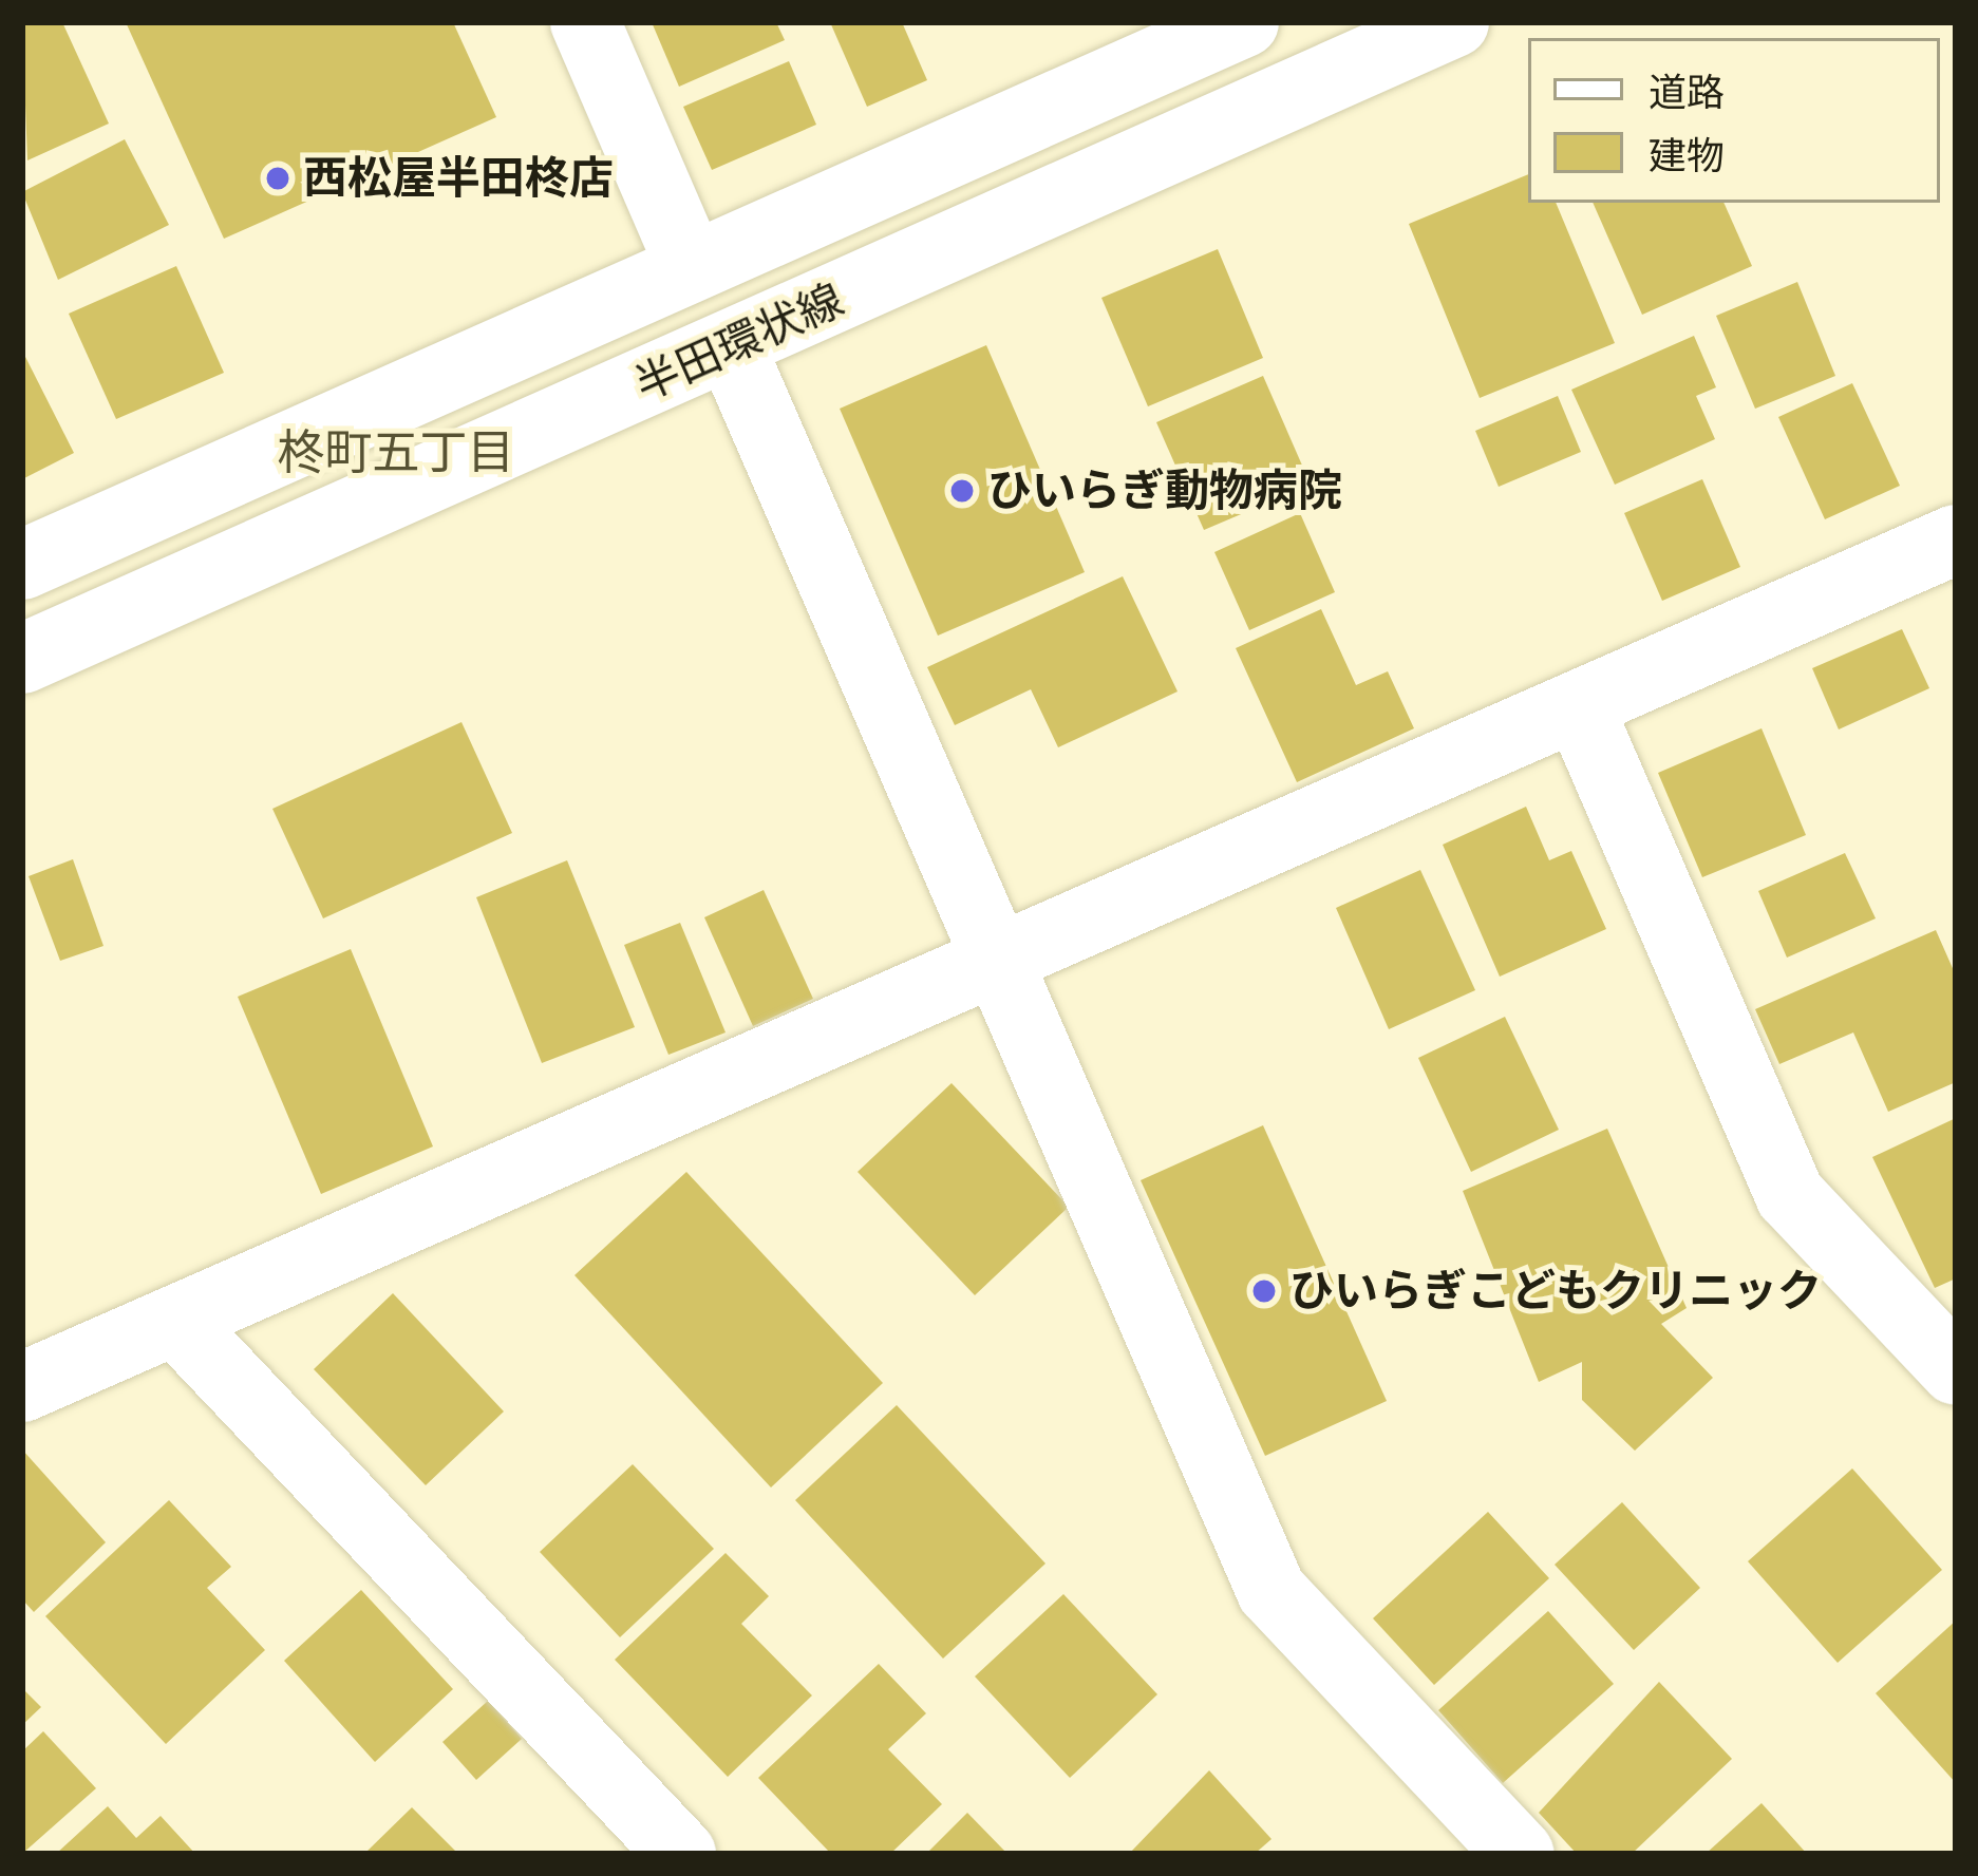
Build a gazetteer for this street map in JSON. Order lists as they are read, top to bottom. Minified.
{"streets":{"street":["半田環状線"]},"districts":["柊町五丁目"],"places":["西松屋半田柊店","ひいらぎ動物病院","ひいらぎこどもクリニック"],"legend":["道路","建物"]}
